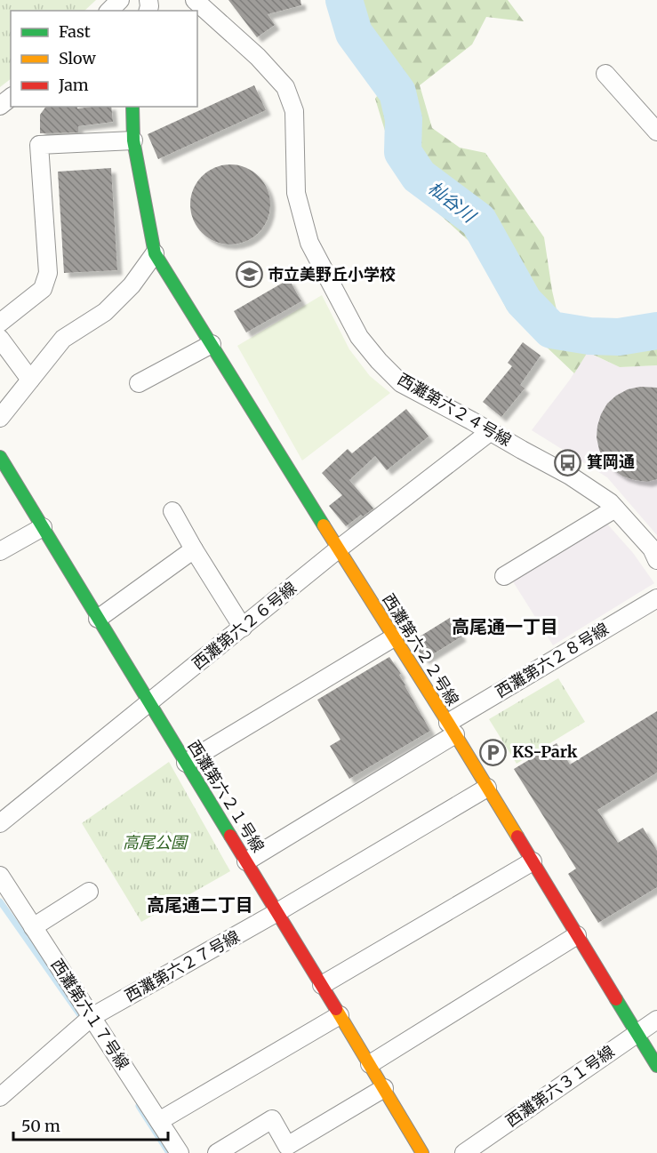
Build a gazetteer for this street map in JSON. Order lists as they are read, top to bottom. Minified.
{"streets":{"street":["西灘第六２４号線","西灘第六２６号線","西灘第六２２号線","西灘第六２８号線","西灘第六２１号線","西灘第六２７号線","西灘第六１７号線","西灘第六３１号線"]},"crossings":[["西灘第六２４号線","西灘第六２６号線"],["西灘第六２６号線","西灘第六２２号線"],["西灘第六２６号線","西灘第六２１号線"],["西灘第六２２号線","西灘第六２８号線"],["西灘第六２２号線","西灘第六２７号線"],["西灘第六２２号線","西灘第六３１号線"],["西灘第六２８号線","西灘第六２１号線"],["西灘第六２１号線","西灘第六２７号線"],["西灘第六２７号線","西灘第六１７号線"]],"districts":["高尾通一丁目","高尾通二丁目"],"water":["杣谷川"],"parks":["高尾公園"],"places":{"school or university":["市立美野丘小学校"],"bus stop":["箕岡通"],"parking":["KS-Park"]},"legend":["Fast","Slow","Jam"],"scale_bar":"50 m"}
